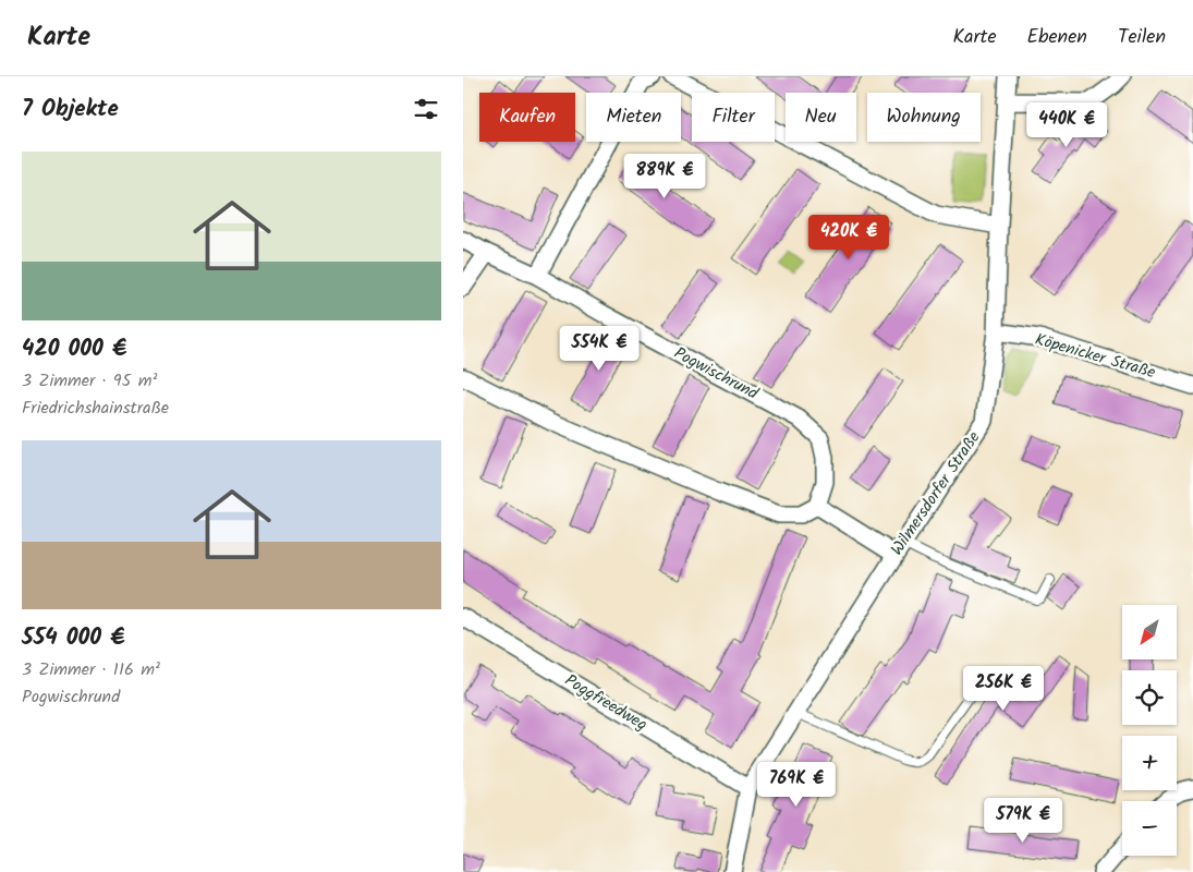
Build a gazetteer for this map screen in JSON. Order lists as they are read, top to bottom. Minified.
{"streets":{"street":["Köpenicker Straße","Pogwischrund","Wilmersdorfer Straße","Poggfreedweg"]},"crossings":[["Köpenicker Straße","Wilmersdorfer Straße"],["Wilmersdorfer Straße","Poggfreedweg"]],"north":"bottom left","page":{"header":"Karte","nav":["Karte","Ebenen","Teilen"],"heading":"7 Objekte","chip":["Kaufen","Mieten","Filter","Neu","Wohnung"],"price":["440K €","889K €","420K €","554K €","256K €","769K €","579K €"],"list":[{"name":"420 000 €","note":"3 Zimmer · 95 m² · Friedrichshainstraße"},{"name":"554 000 €","note":"3 Zimmer · 116 m² · Pogwischrund"}],"map_buttons":["+","−"]}}
